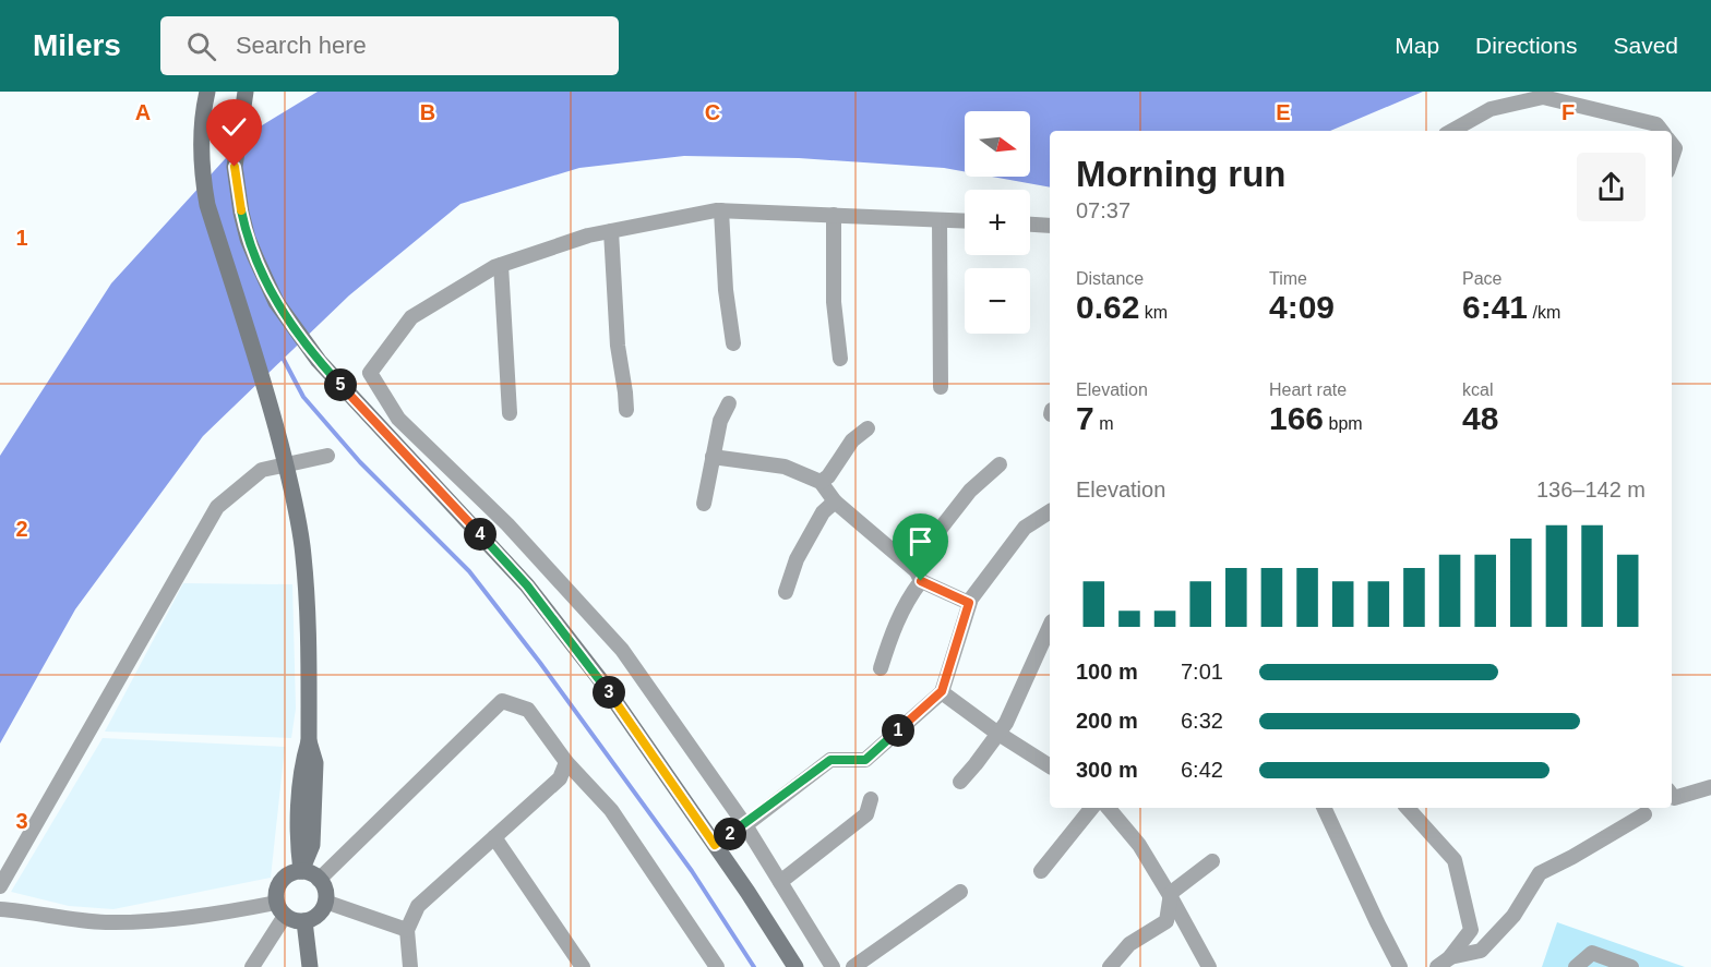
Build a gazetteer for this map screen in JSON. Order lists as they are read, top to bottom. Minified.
{"north":"right","page":{"header":"Milers","search":"Search here","nav":["Map","Directions","Saved"],"map_buttons":["+","−"],"heading":["Morning run","07:37"],"stats":[["Distance","0.62 km"],["Time","4:09"],["Pace","6:41 /km"],["Elevation","7 m"],["Heart rate","166 bpm"],["kcal","48"]],"pins":["5","4","3","1","2"],"chart":["Elevation","136–142 m"],"list":[{"name":"100 m","note":"7:01"},{"name":"200 m","note":"6:32"},{"name":"300 m","note":"6:42"}]},"grid":{"columns":["A","B","C","E","F"],"rows":["1","2","3"]}}
